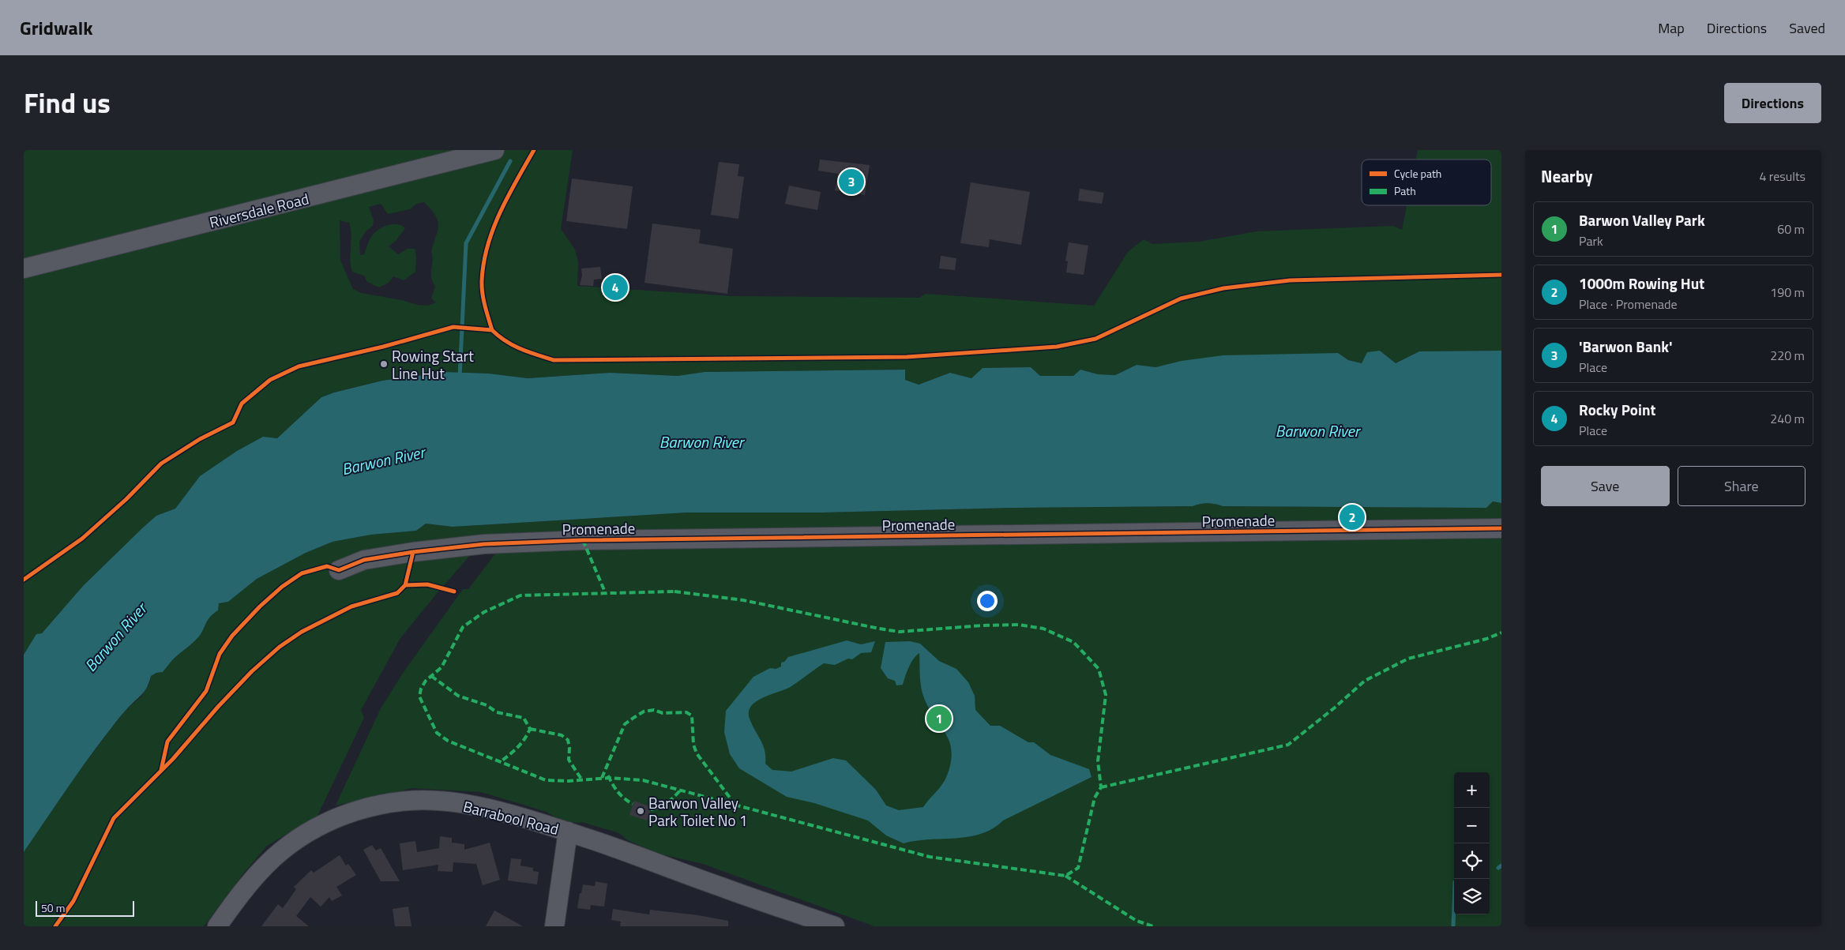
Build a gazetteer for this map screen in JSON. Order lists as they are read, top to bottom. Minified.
{"streets":{"street":["Riversdale Road","Promenade","Barrabool Road"]},"water":["Barwon River"],"places":["Rowing Start Line Hut","Barwon Valley Park Toilet No 1"],"legend":["Cycle path","Path"],"scale_bar":"50 m","page":{"header":"Gridwalk","nav":["Map","Directions","Saved"],"title":"Find us","buttons":["Directions",["Save","Share"]],"heading":["Nearby","4 results"],"pins":["3","4","2","1"],"list":[{"mark":"1","name":"Barwon Valley Park","note":"Park","value":"60 m"},{"mark":"2","name":"1000m Rowing Hut","note":"Place · Promenade","value":"190 m"},{"mark":"3","name":"'Barwon Bank'","note":"Place","value":"220 m"},{"mark":"4","name":"Rocky Point","note":"Place","value":"240 m"}],"map_buttons":["+","−"],"scale":"50 m"}}
